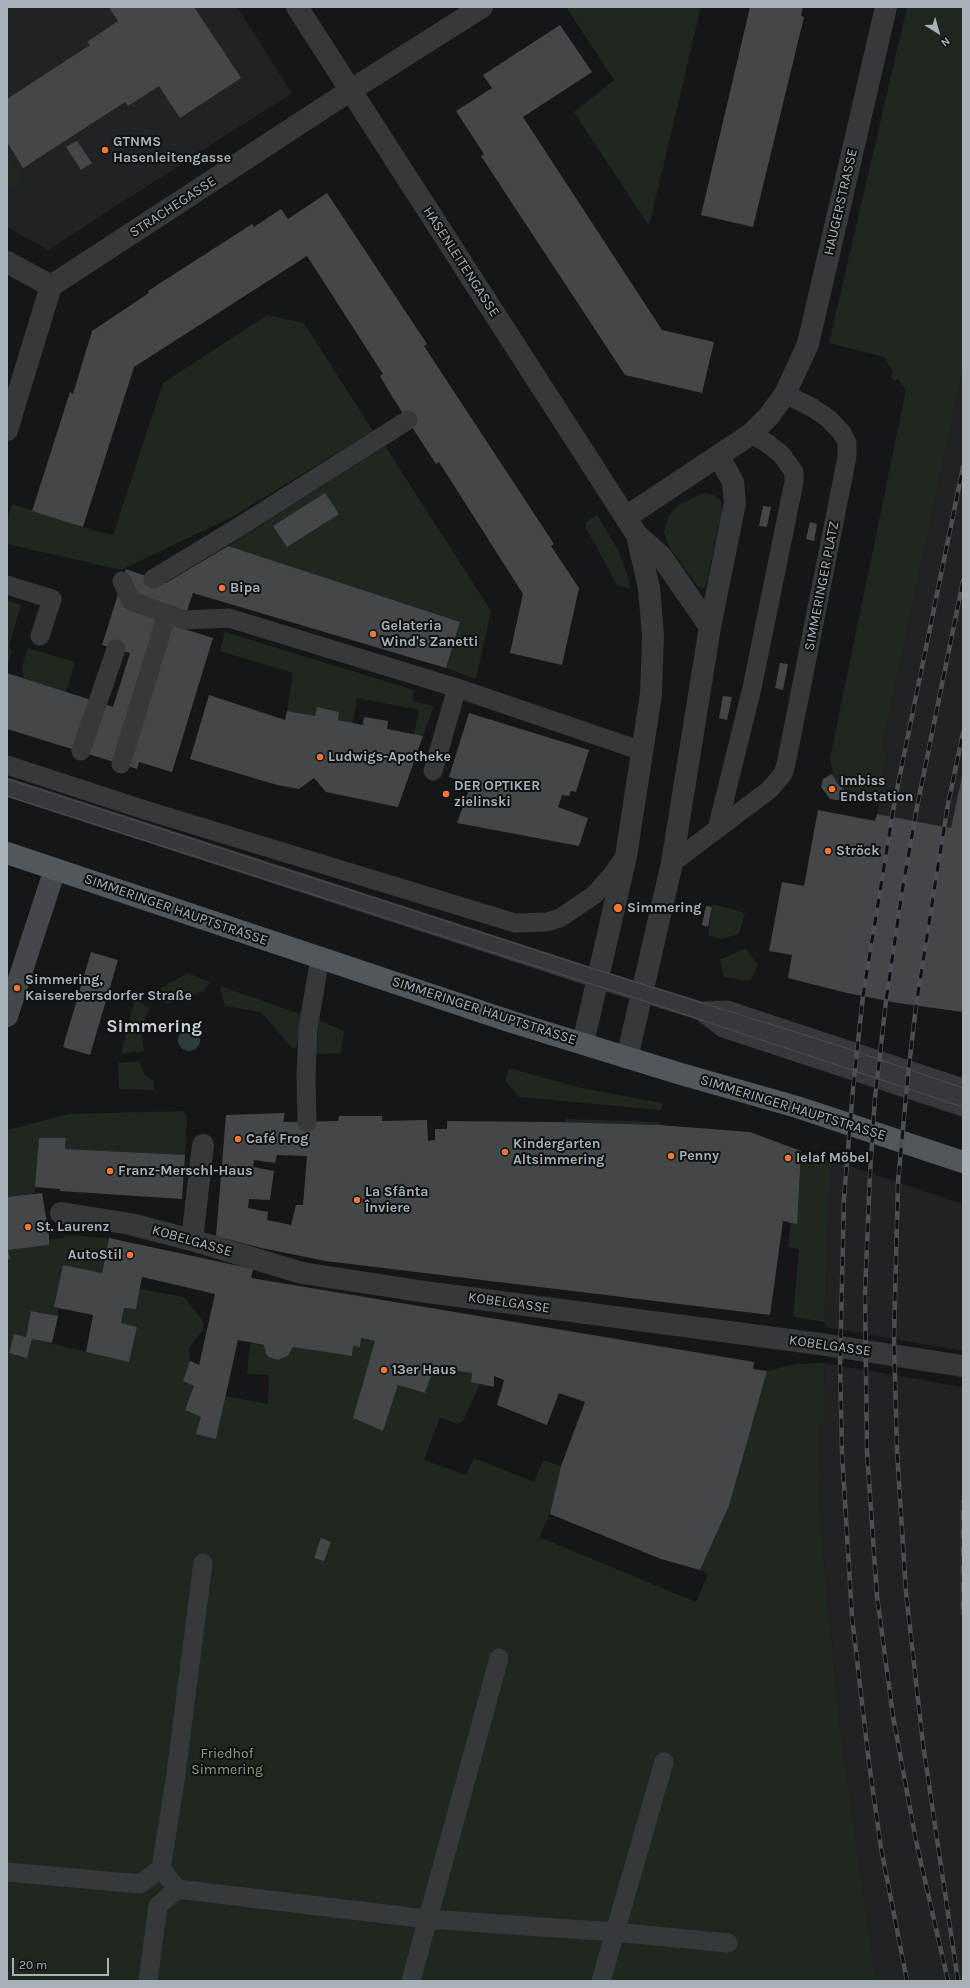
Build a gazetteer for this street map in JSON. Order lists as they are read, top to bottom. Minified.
{"streets":{"main road":["SIMMERINGER HAUPTSTRASSE"],"street":["HAUGERSTRASSE","STRACHEGASSE","HASENLEITENGASSE","KOBELGASSE"],"lane":["SIMMERINGER PLATZ"]},"crossings":[["HAUGERSTRASSE","SIMMERINGER PLATZ"],["STRACHEGASSE","HASENLEITENGASSE"]],"districts":["Simmering"],"parks":["Friedhof Simmering"],"places":["GTNMS Hasenleitengasse","Bipa","Gelateria Wind's Zanetti","Ludwigs-Apotheke","Imbiss Endstation","DER OPTIKER zielinski","Ströck","Simmering","Simmering, Kaiserebersdorfer Straße","Café Frog","Kindergarten Altsimmering","Penny","Ielaf Möbel","Franz-Merschl-Haus","La Sfânta Înviere","St. Laurenz","AutoStil","13er Haus"],"scale_bar":"20 m","north":"bottom right"}
